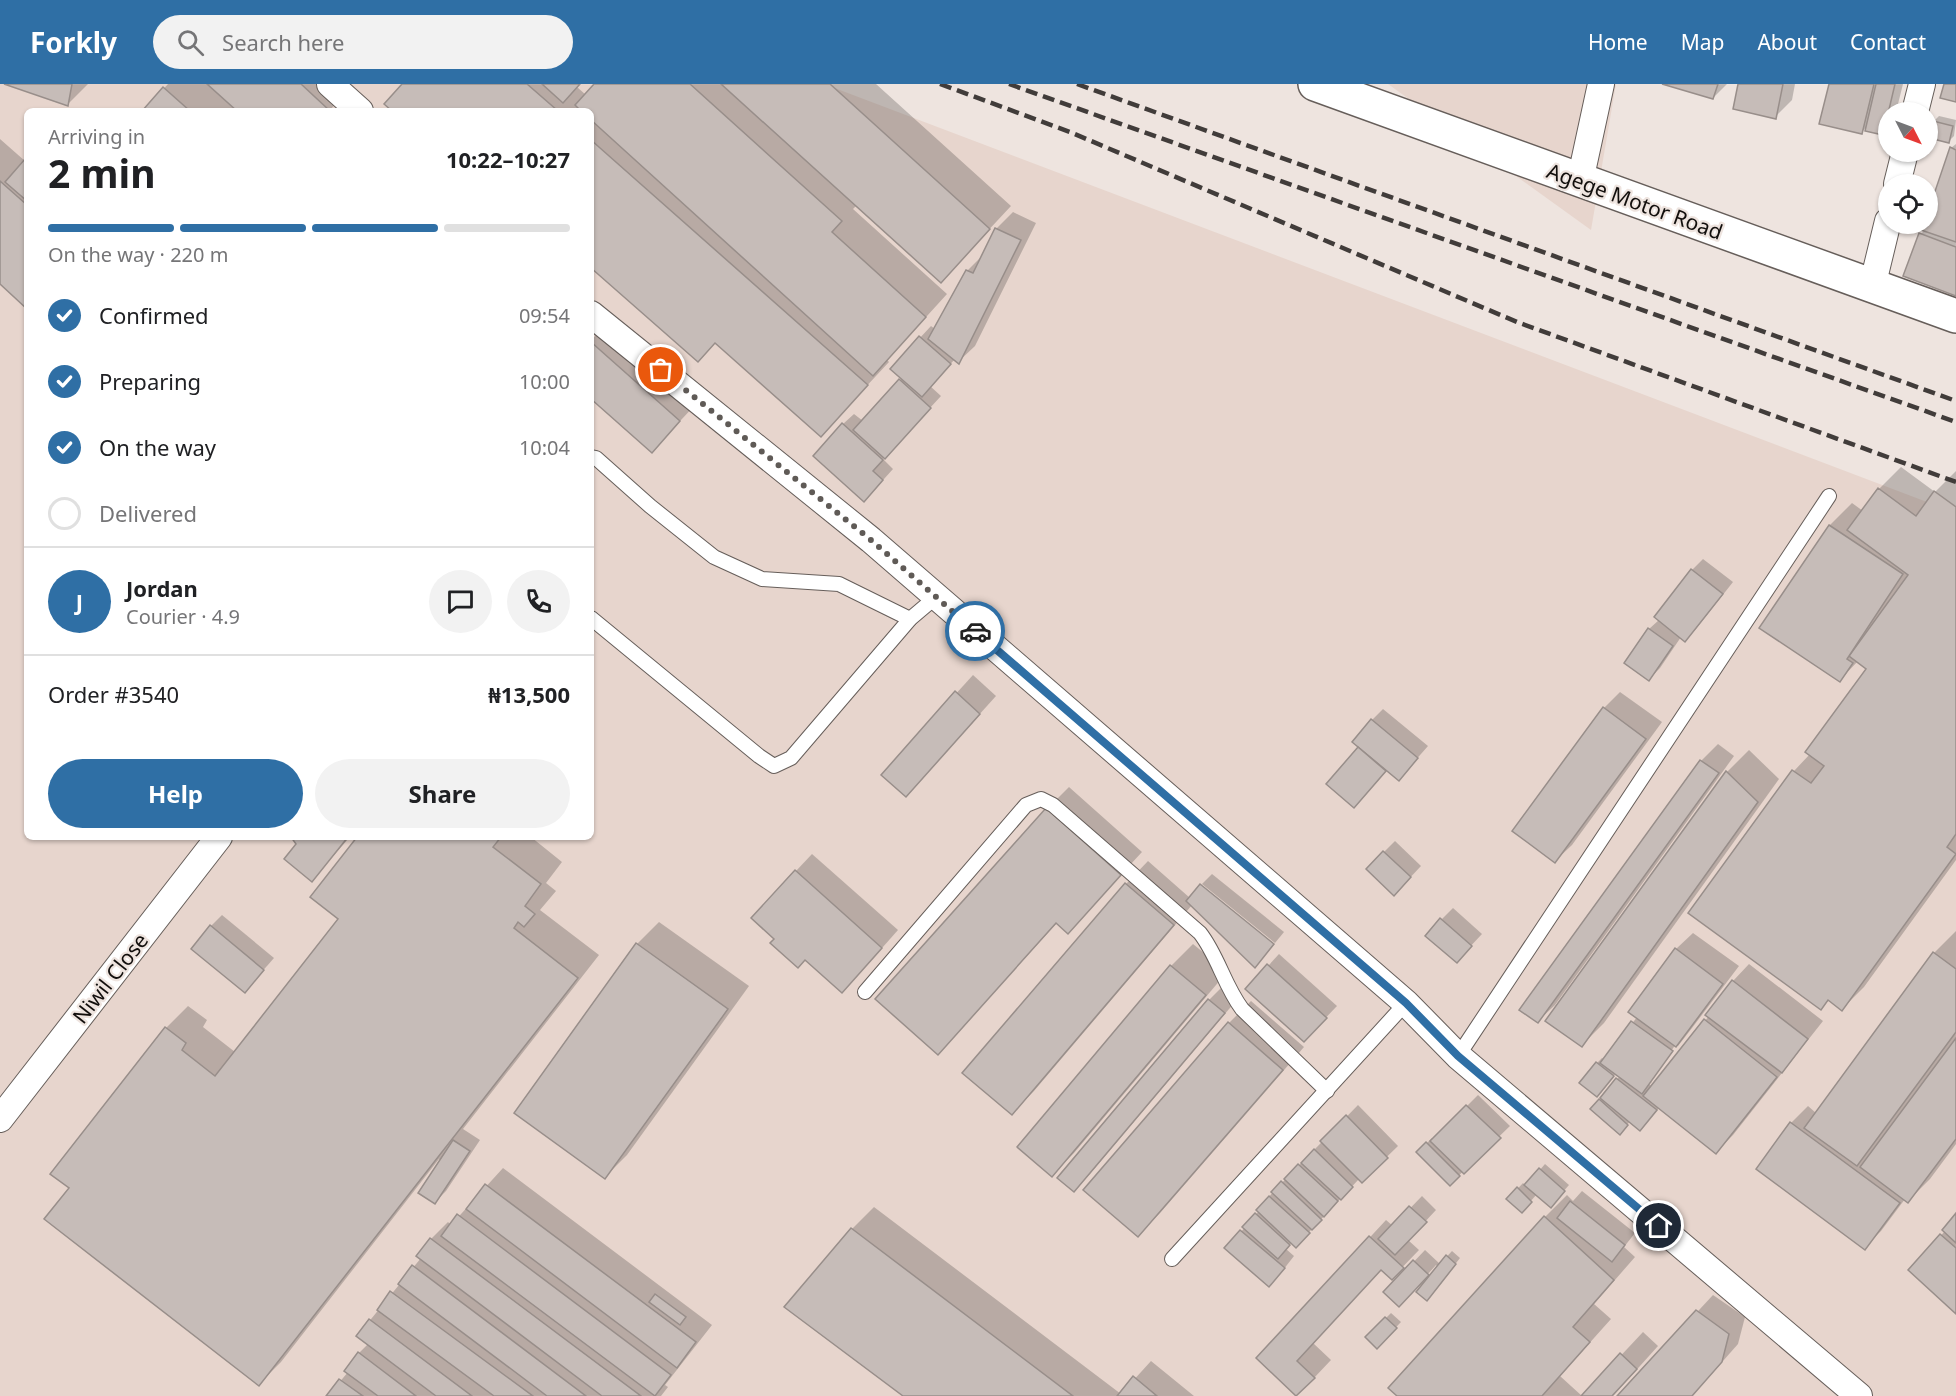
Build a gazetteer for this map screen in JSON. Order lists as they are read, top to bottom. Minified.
{"streets":{"main road":["Agege Motor Road"],"street":["Niwil Close"]},"north":"bottom right","page":{"header":"Forkly","search":"Search here","nav":["Home","Map","About","Contact"],"heading":["2 min","Arriving in","10:22–10:27"],"panel":["Jordan","Courier · 4.9","Order #3540","₦13,500"],"bar":"On the way · 220 m","list":[["Confirmed","09:54"],["Preparing","10:00"],["On the way","10:04"],"Delivered"],"round":"J","buttons":["Help","Share"]}}
